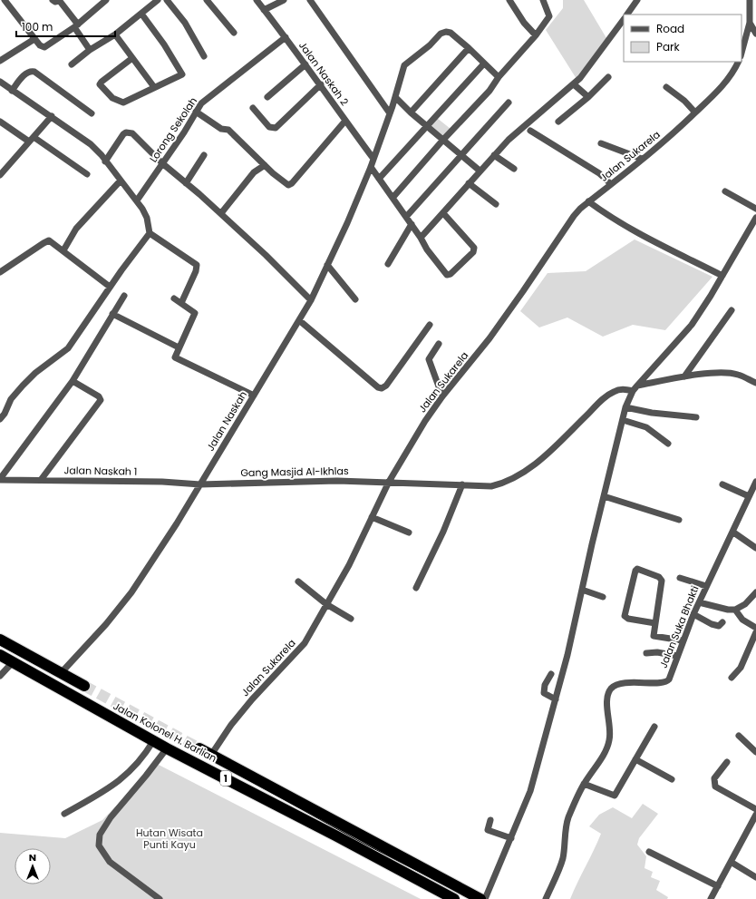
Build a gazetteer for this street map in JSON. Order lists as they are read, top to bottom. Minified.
{"streets":{"highway":["Jalan Kolonel H. Barlian","1"],"street":["Jalan Naskah 2","Lorong Sekolah","Jalan Sukarela","Jalan Naskah","Jalan Naskah 1","Gang Masjid Al-Ikhlas","Jalan Suka Bhakti"]},"crossings":[["Jalan Naskah 2","Lorong Sekolah"],["Jalan Naskah 2","Jalan Naskah"],["Jalan Sukarela","Gang Masjid Al-Ikhlas"],["Jalan Sukarela","Jalan Kolonel H. Barlian"],["Jalan Naskah","Jalan Naskah 1"],["Jalan Naskah","Gang Masjid Al-Ikhlas"],["Jalan Naskah 1","Gang Masjid Al-Ikhlas"]],"parks":["Hutan Wisata Punti Kayu"],"legend":["Road","Park"],"scale_bar":"100 m","north":"top"}
